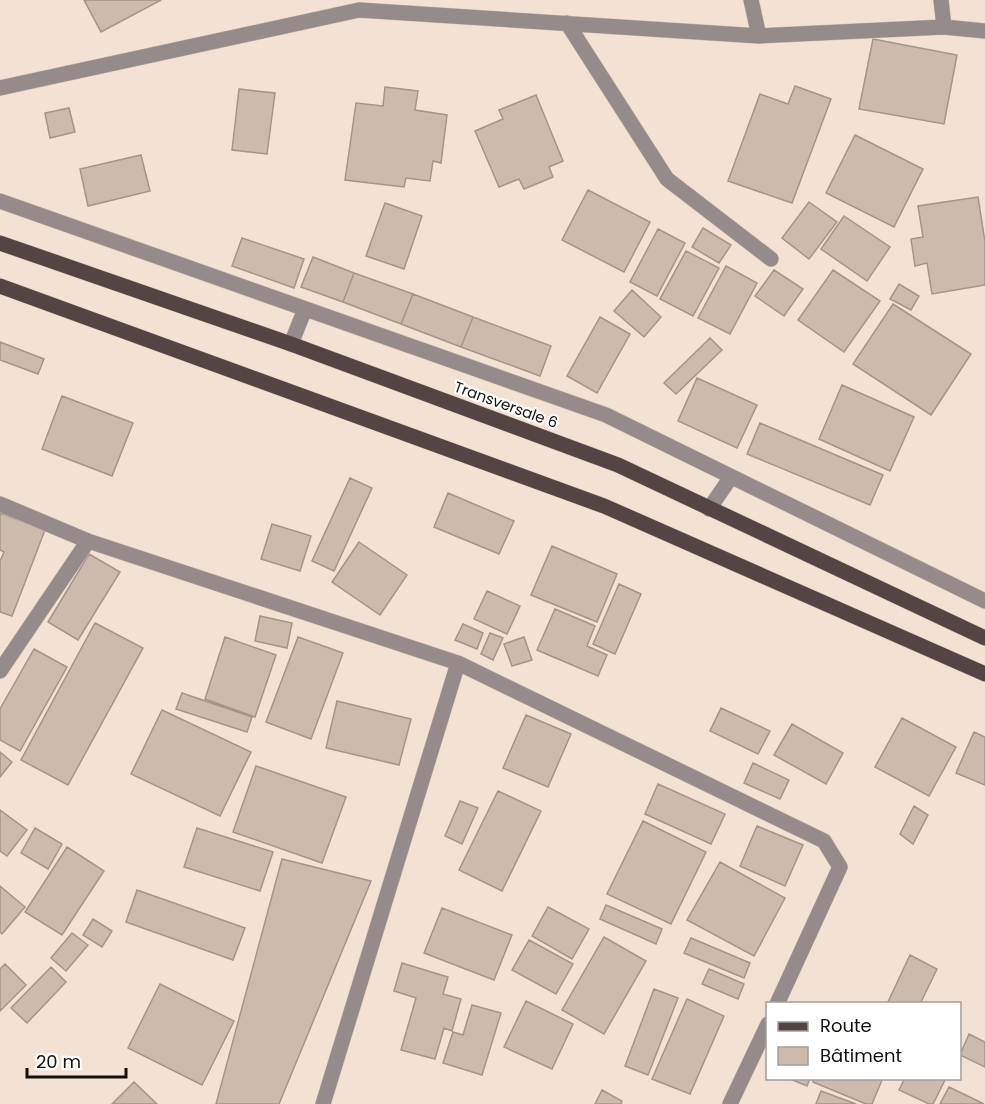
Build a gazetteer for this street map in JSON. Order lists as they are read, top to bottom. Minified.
{"streets":{"main road":["Transversale 6"]},"legend":["Route","Bâtiment"],"scale_bar":"20 m"}
